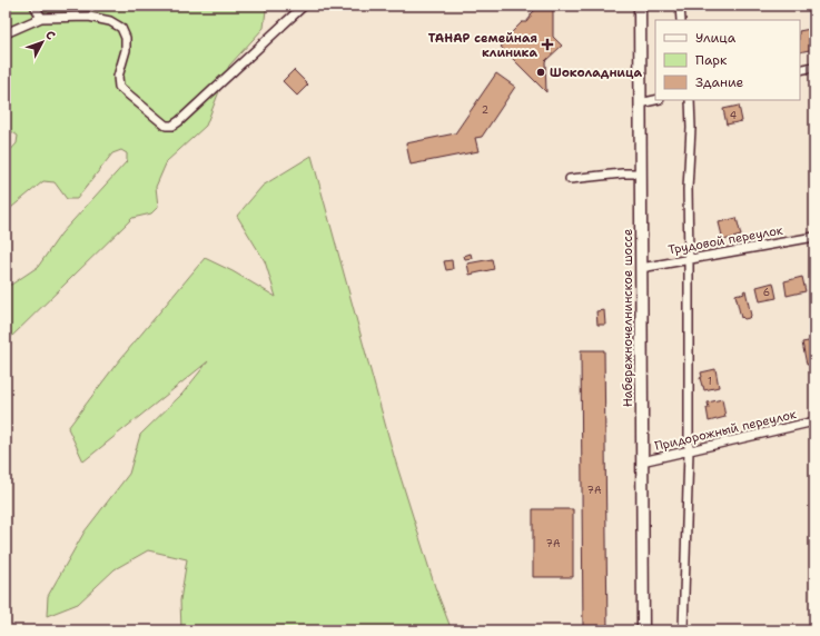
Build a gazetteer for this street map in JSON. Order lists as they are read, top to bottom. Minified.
{"streets":{"main road":["Набережночелнинское шоссе"],"street":["Трудовой переулок","Придорожный переулок"]},"crossings":[["Трудовой переулок","Набережночелнинское шоссе"],["Набережночелнинское шоссе","Придорожный переулок"]],"places":{"health":["ТАНАР семейная клиника"],"other":["Шоколадница"]},"house_numbers":["2","4","6","1","7А","7А"],"legend":["Улица","Парк","Здание"],"north":"top right"}
